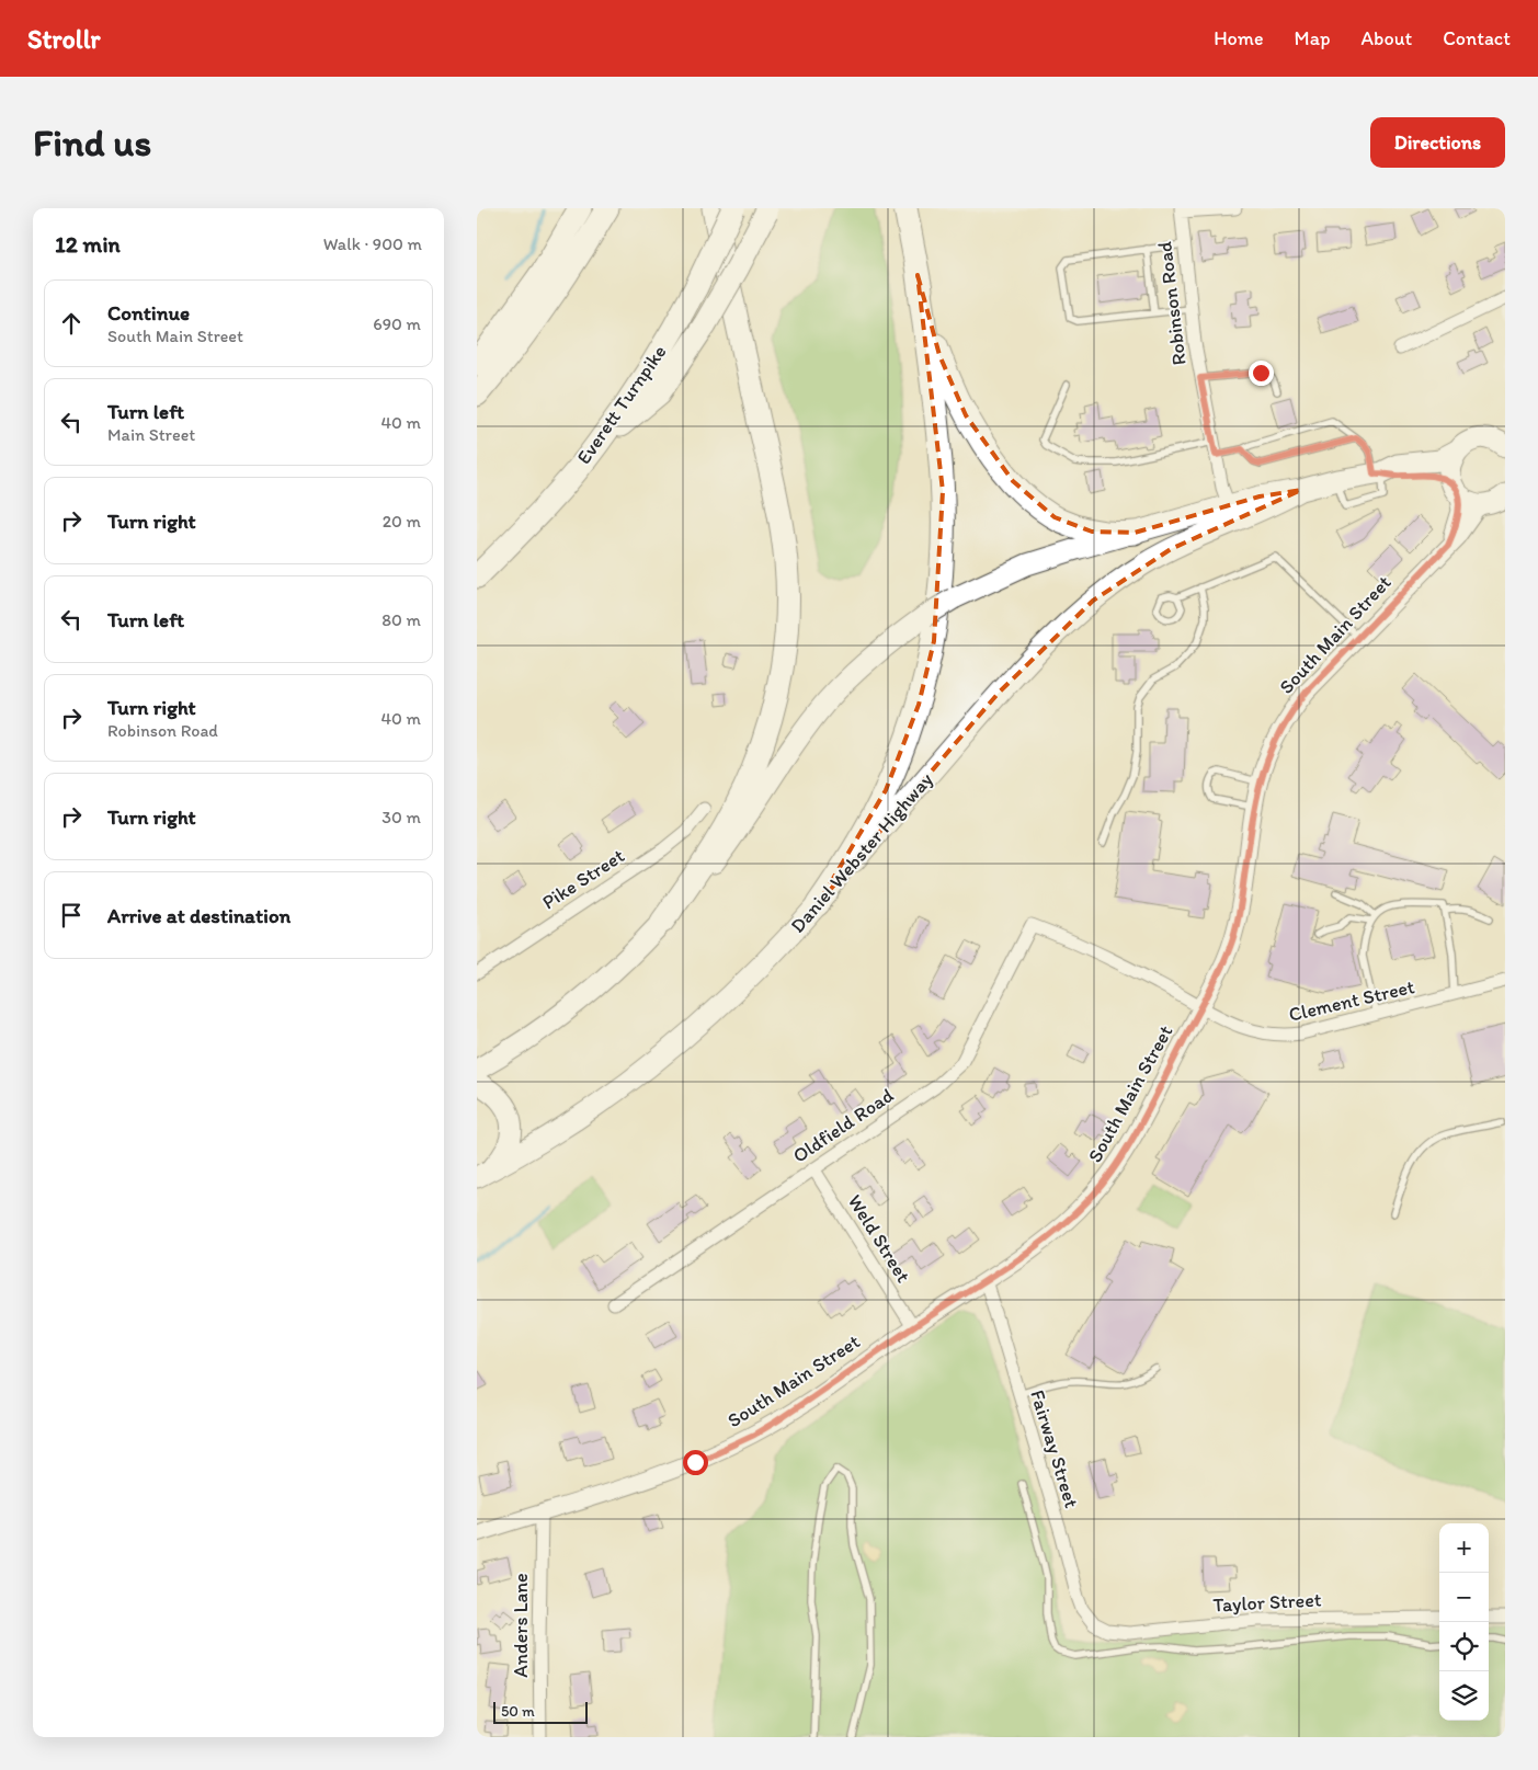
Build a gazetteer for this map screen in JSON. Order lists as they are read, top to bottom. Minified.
{"streets":{"highway":["Everett Turnpike"],"main road":["Daniel Webster Highway"],"street":["Robinson Road","South Main Street","Pike Street","Clement Street","Oldfield Road","Weld Street","Fairway Street","Taylor Street","Anders Lane"]},"crossings":[["Robinson Road","Daniel Webster Highway"],["South Main Street","Clement Street"],["South Main Street","Weld Street"],["South Main Street","Fairway Street"],["South Main Street","Anders Lane"],["Clement Street","Oldfield Road"],["Oldfield Road","Weld Street"],["Fairway Street","Taylor Street"]],"scale_bar":"50 m","page":{"header":"Strollr","nav":["Home","Map","About","Contact"],"buttons":"Directions","title":"Find us","heading":["12 min","Walk · 900 m"],"list":[["Continue","South Main Street","690 m"],["Turn left","Main Street","40 m"],["Turn right","20 m"],["Turn left","80 m"],["Turn right","Robinson Road","40 m"],["Turn right","30 m"],"Arrive at destination"],"map_buttons":["+","−"],"scale":"50 m"}}
